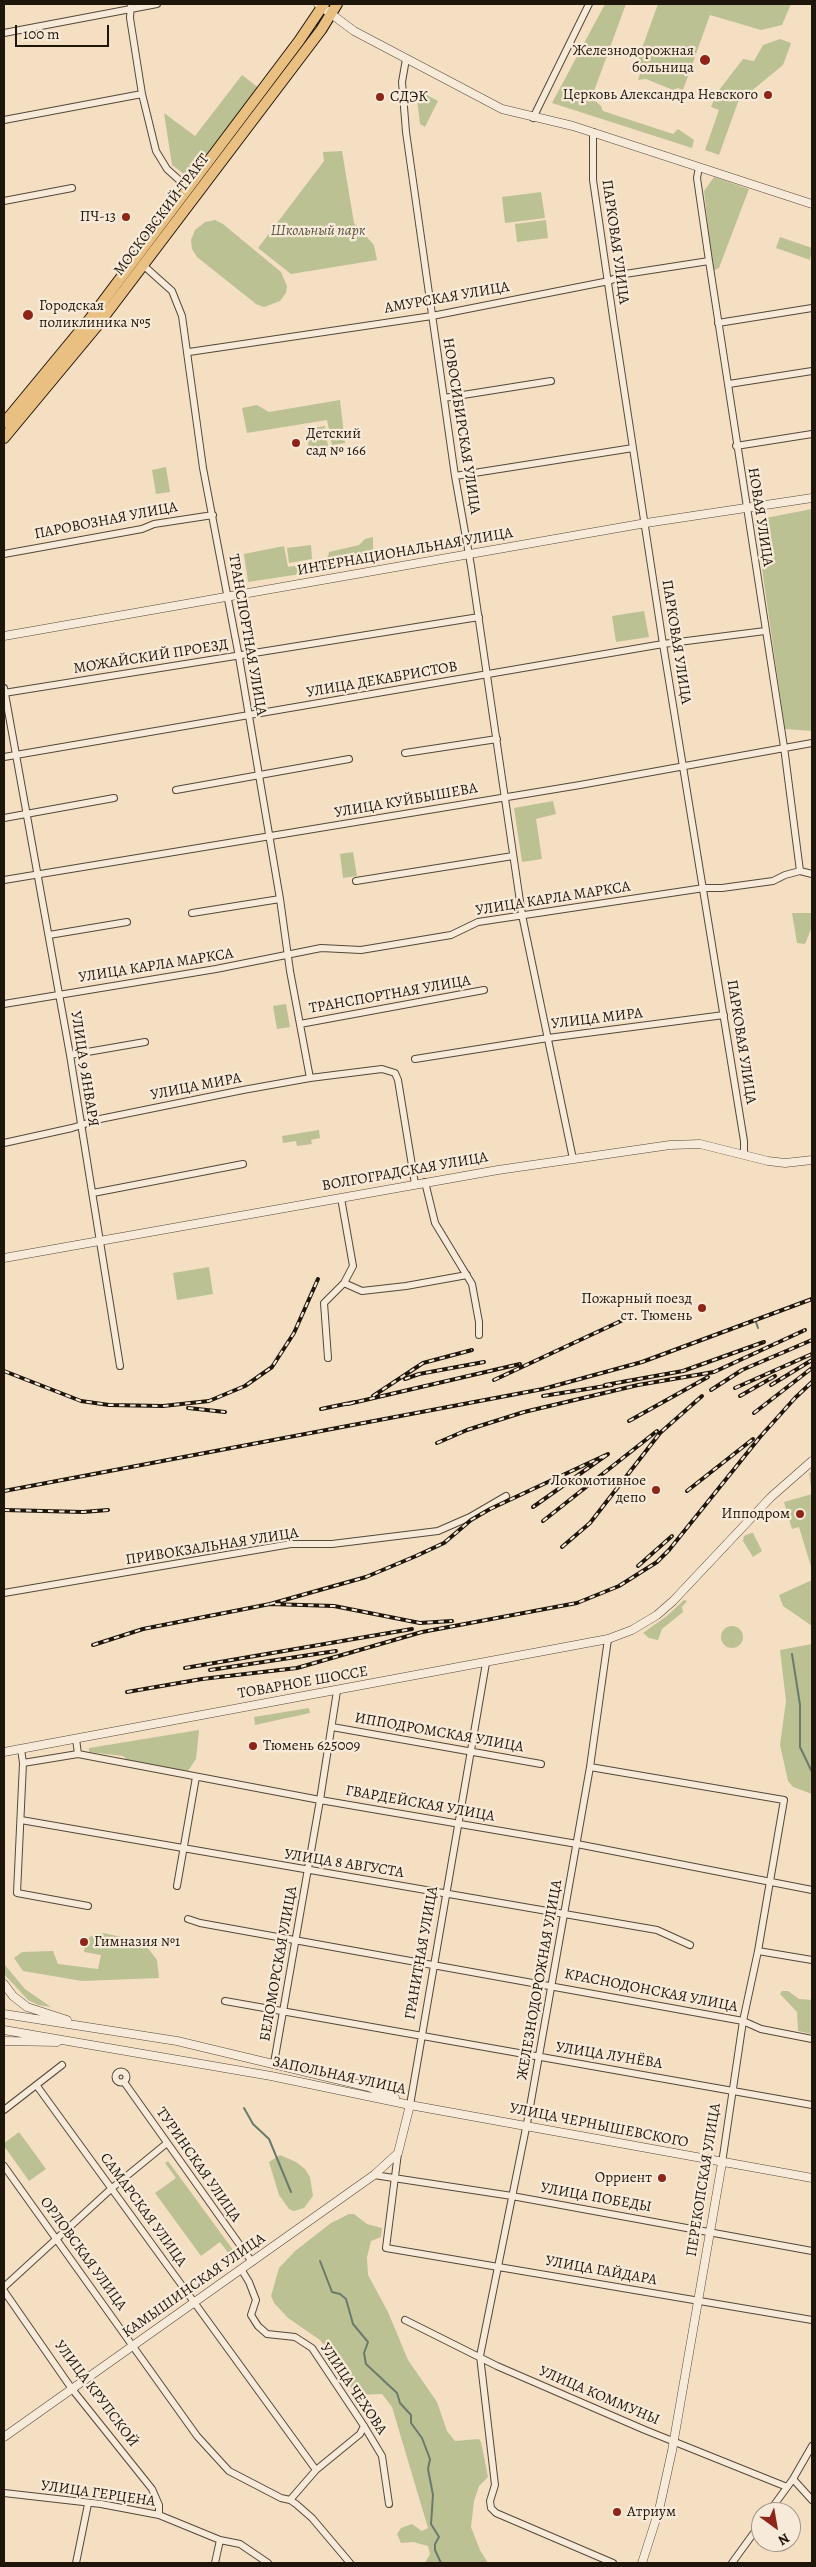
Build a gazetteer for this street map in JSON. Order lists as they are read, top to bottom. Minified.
{"streets":{"main road":["МОСКОВСКИЙ ТРАКТ"],"street":["ПАРКОВАЯ УЛИЦА","АМУРСКАЯ УЛИЦА","НОВОСИБИРСКАЯ УЛИЦА","НОВАЯ УЛИЦА","ПАРОВОЗНАЯ УЛИЦА","ИНТЕРНАЦИОНАЛЬНАЯ УЛИЦА","ТРАНСПОРТНАЯ УЛИЦА","МОЖАЙСКИЙ ПРОЕЗД","УЛИЦА ДЕКАБРИСТОВ","УЛИЦА КУЙБЫШЕВА","УЛИЦА КАРЛА МАРКСА","УЛИЦА МИРА","УЛИЦА 9 ЯНВАРЯ","ВОЛГОГРАДСКАЯ УЛИЦА","ПРИВОКЗАЛЬНАЯ УЛИЦА","ТОВАРНОЕ ШОССЕ","ИППОДРОМСКАЯ УЛИЦА","ГВАРДЕЙСКАЯ УЛИЦА","УЛИЦА 8 АВГУСТА","ГРАНИТНАЯ УЛИЦА","БЕЛОМОРСКАЯ УЛИЦА","ЖЕЛЕЗНОДОРОЖНАЯ УЛИЦА","КРАСНОДОНСКАЯ УЛИЦА","УЛИЦА ЛУНЁВА","ЗАПОЛЬНАЯ УЛИЦА","УЛИЦА ЧЕРНЫШЕВСКОГО","ТУРИНСКАЯ УЛИЦА","ПЕРЕКОПСКАЯ УЛИЦА","УЛИЦА ПОБЕДЫ","САМАРСКАЯ УЛИЦА","ОРЛОВСКАЯ УЛИЦА","УЛИЦА ГАЙДАРА","КАМЫШИНСКАЯ УЛИЦА","УЛИЦА ЧЕХОВА","УЛИЦА КРУПСКОЙ","УЛИЦА КОММУНЫ","УЛИЦА ГЕРЦЕНА"]},"crossings":[["МОСКОВСКИЙ ТРАКТ","ТРАНСПОРТНАЯ УЛИЦА"],["ПАРКОВАЯ УЛИЦА","АМУРСКАЯ УЛИЦА"],["ПАРКОВАЯ УЛИЦА","ИНТЕРНАЦИОНАЛЬНАЯ УЛИЦА"],["ПАРКОВАЯ УЛИЦА","УЛИЦА ДЕКАБРИСТОВ"],["ПАРКОВАЯ УЛИЦА","УЛИЦА КУЙБЫШЕВА"],["ПАРКОВАЯ УЛИЦА","УЛИЦА КАРЛА МАРКСА"],["ПАРКОВАЯ УЛИЦА","УЛИЦА МИРА"],["ПАРКОВАЯ УЛИЦА","ВОЛГОГРАДСКАЯ УЛИЦА"],["АМУРСКАЯ УЛИЦА","НОВОСИБИРСКАЯ УЛИЦА"],["АМУРСКАЯ УЛИЦА","НОВАЯ УЛИЦА"],["АМУРСКАЯ УЛИЦА","ТРАНСПОРТНАЯ УЛИЦА"],["НОВОСИБИРСКАЯ УЛИЦА","ИНТЕРНАЦИОНАЛЬНАЯ УЛИЦА"],["НОВОСИБИРСКАЯ УЛИЦА","МОЖАЙСКИЙ ПРОЕЗД"],["НОВОСИБИРСКАЯ УЛИЦА","УЛИЦА ДЕКАБРИСТОВ"],["НОВОСИБИРСКАЯ УЛИЦА","УЛИЦА КУЙБЫШЕВА"],["НОВОСИБИРСКАЯ УЛИЦА","УЛИЦА КАРЛА МАРКСА"],["НОВОСИБИРСКАЯ УЛИЦА","УЛИЦА МИРА"],["НОВОСИБИРСКАЯ УЛИЦА","ВОЛГОГРАДСКАЯ УЛИЦА"],["НОВАЯ УЛИЦА","ИНТЕРНАЦИОНАЛЬНАЯ УЛИЦА"],["НОВАЯ УЛИЦА","УЛИЦА ДЕКАБРИСТОВ"],["НОВАЯ УЛИЦА","УЛИЦА КУЙБЫШЕВА"],["НОВАЯ УЛИЦА","УЛИЦА КАРЛА МАРКСА"],["ПАРОВОЗНАЯ УЛИЦА","ТРАНСПОРТНАЯ УЛИЦА"],["ИНТЕРНАЦИОНАЛЬНАЯ УЛИЦА","ТРАНСПОРТНАЯ УЛИЦА"],["ТРАНСПОРТНАЯ УЛИЦА","МОЖАЙСКИЙ ПРОЕЗД"],["ТРАНСПОРТНАЯ УЛИЦА","УЛИЦА ДЕКАБРИСТОВ"],["ТРАНСПОРТНАЯ УЛИЦА","УЛИЦА КУЙБЫШЕВА"],["ТРАНСПОРТНАЯ УЛИЦА","УЛИЦА КАРЛА МАРКСА"],["ТРАНСПОРТНАЯ УЛИЦА","УЛИЦА МИРА"],["МОЖАЙСКИЙ ПРОЕЗД","УЛИЦА 9 ЯНВАРЯ"],["УЛИЦА ДЕКАБРИСТОВ","УЛИЦА 9 ЯНВАРЯ"],["УЛИЦА КУЙБЫШЕВА","УЛИЦА 9 ЯНВАРЯ"],["УЛИЦА КАРЛА МАРКСА","УЛИЦА 9 ЯНВАРЯ"],["УЛИЦА МИРА","УЛИЦА 9 ЯНВАРЯ"],["УЛИЦА МИРА","ВОЛГОГРАДСКАЯ УЛИЦА"],["УЛИЦА 9 ЯНВАРЯ","ВОЛГОГРАДСКАЯ УЛИЦА"],["ТОВАРНОЕ ШОССЕ","ГРАНИТНАЯ УЛИЦА"],["ТОВАРНОЕ ШОССЕ","БЕЛОМОРСКАЯ УЛИЦА"],["ТОВАРНОЕ ШОССЕ","ЖЕЛЕЗНОДОРОЖНАЯ УЛИЦА"],["ИППОДРОМСКАЯ УЛИЦА","ГРАНИТНАЯ УЛИЦА"],["ИППОДРОМСКАЯ УЛИЦА","БЕЛОМОРСКАЯ УЛИЦА"],["ГВАРДЕЙСКАЯ УЛИЦА","ГРАНИТНАЯ УЛИЦА"],["ГВАРДЕЙСКАЯ УЛИЦА","БЕЛОМОРСКАЯ УЛИЦА"],["ГВАРДЕЙСКАЯ УЛИЦА","ЖЕЛЕЗНОДОРОЖНАЯ УЛИЦА"],["ГВАРДЕЙСКАЯ УЛИЦА","ПЕРЕКОПСКАЯ УЛИЦА"],["УЛИЦА 8 АВГУСТА","ГРАНИТНАЯ УЛИЦА"],["УЛИЦА 8 АВГУСТА","БЕЛОМОРСКАЯ УЛИЦА"],["УЛИЦА 8 АВГУСТА","ЖЕЛЕЗНОДОРОЖНАЯ УЛИЦА"],["ГРАНИТНАЯ УЛИЦА","КРАСНОДОНСКАЯ УЛИЦА"],["ГРАНИТНАЯ УЛИЦА","УЛИЦА ЛУНЁВА"],["ГРАНИТНАЯ УЛИЦА","ЗАПОЛЬНАЯ УЛИЦА"],["ГРАНИТНАЯ УЛИЦА","УЛИЦА ЧЕРНЫШЕВСКОГО"],["ГРАНИТНАЯ УЛИЦА","УЛИЦА ПОБЕДЫ"],["ГРАНИТНАЯ УЛИЦА","УЛИЦА ГАЙДАРА"],["ГРАНИТНАЯ УЛИЦА","КАМЫШИНСКАЯ УЛИЦА"],["БЕЛОМОРСКАЯ УЛИЦА","КРАСНОДОНСКАЯ УЛИЦА"],["БЕЛОМОРСКАЯ УЛИЦА","УЛИЦА ЛУНЁВА"],["БЕЛОМОРСКАЯ УЛИЦА","ЗАПОЛЬНАЯ УЛИЦА"],["ЖЕЛЕЗНОДОРОЖНАЯ УЛИЦА","КРАСНОДОНСКАЯ УЛИЦА"],["ЖЕЛЕЗНОДОРОЖНАЯ УЛИЦА","УЛИЦА ЛУНЁВА"],["ЖЕЛЕЗНОДОРОЖНАЯ УЛИЦА","УЛИЦА ЧЕРНЫШЕВСКОГО"],["ЖЕЛЕЗНОДОРОЖНАЯ УЛИЦА","ПЕРЕКОПСКАЯ УЛИЦА"],["ЖЕЛЕЗНОДОРОЖНАЯ УЛИЦА","УЛИЦА ПОБЕДЫ"],["ЖЕЛЕЗНОДОРОЖНАЯ УЛИЦА","УЛИЦА ГАЙДАРА"],["ЖЕЛЕЗНОДОРОЖНАЯ УЛИЦА","УЛИЦА КОММУНЫ"],["КРАСНОДОНСКАЯ УЛИЦА","ПЕРЕКОПСКАЯ УЛИЦА"],["УЛИЦА ЛУНЁВА","ПЕРЕКОПСКАЯ УЛИЦА"],["ЗАПОЛЬНАЯ УЛИЦА","УЛИЦА ЧЕРНЫШЕВСКОГО"],["УЛИЦА ЧЕРНЫШЕВСКОГО","ПЕРЕКОПСКАЯ УЛИЦА"],["ТУРИНСКАЯ УЛИЦА","КАМЫШИНСКАЯ УЛИЦА"],["ПЕРЕКОПСКАЯ УЛИЦА","УЛИЦА ПОБЕДЫ"],["ПЕРЕКОПСКАЯ УЛИЦА","УЛИЦА ГАЙДАРА"],["ПЕРЕКОПСКАЯ УЛИЦА","УЛИЦА КОММУНЫ"],["УЛИЦА ПОБЕДЫ","КАМЫШИНСКАЯ УЛИЦА"],["САМАРСКАЯ УЛИЦА","КАМЫШИНСКАЯ УЛИЦА"],["ОРЛОВСКАЯ УЛИЦА","КАМЫШИНСКАЯ УЛИЦА"],["КАМЫШИНСКАЯ УЛИЦА","УЛИЦА ЧЕХОВА"],["КАМЫШИНСКАЯ УЛИЦА","УЛИЦА КРУПСКОЙ"],["УЛИЦА КРУПСКОЙ","УЛИЦА ГЕРЦЕНА"]],"parks":["Школьный парк"],"places":["Железнодорожная больница","Церковь Александра Невского","СДЭК","ПЧ-13","Городская поликлиника №5","Детский сад № 166","Пожарный поезд ст. Тюмень","Локомотивное депо","Ипподром","Тюмень 625009","Гимназия №1","Орриент","Атриум"],"scale_bar":"100 m","north":"bottom right"}
